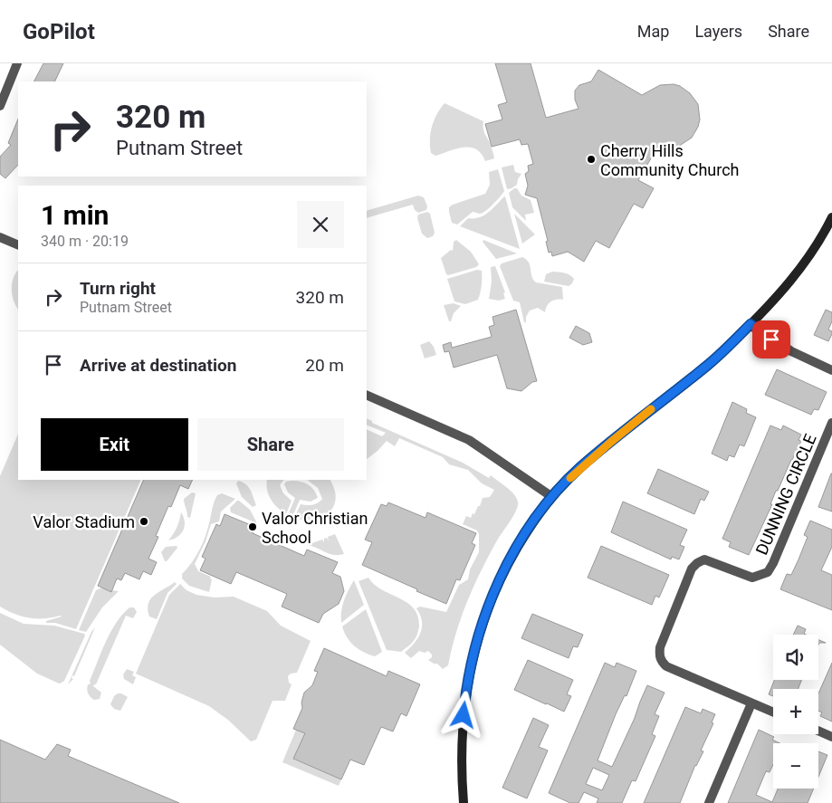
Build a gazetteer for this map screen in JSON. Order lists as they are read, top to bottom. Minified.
{"streets":{"street":["DUNNING CIRCLE"]},"places":["Cherry Hills Community Church","Valor Stadium","Valor Christian School"],"page":{"header":"GoPilot","nav":["Map","Layers","Share"],"turn":["320 m","Putnam Street"],"heading":["1 min","340 m · 20:19"],"list":[{"name":"Turn right","note":"Putnam Street","value":"320 m"},{"name":"Arrive at destination","value":"20 m"}],"buttons":["Exit","Share"],"map_buttons":["+","−"]}}
